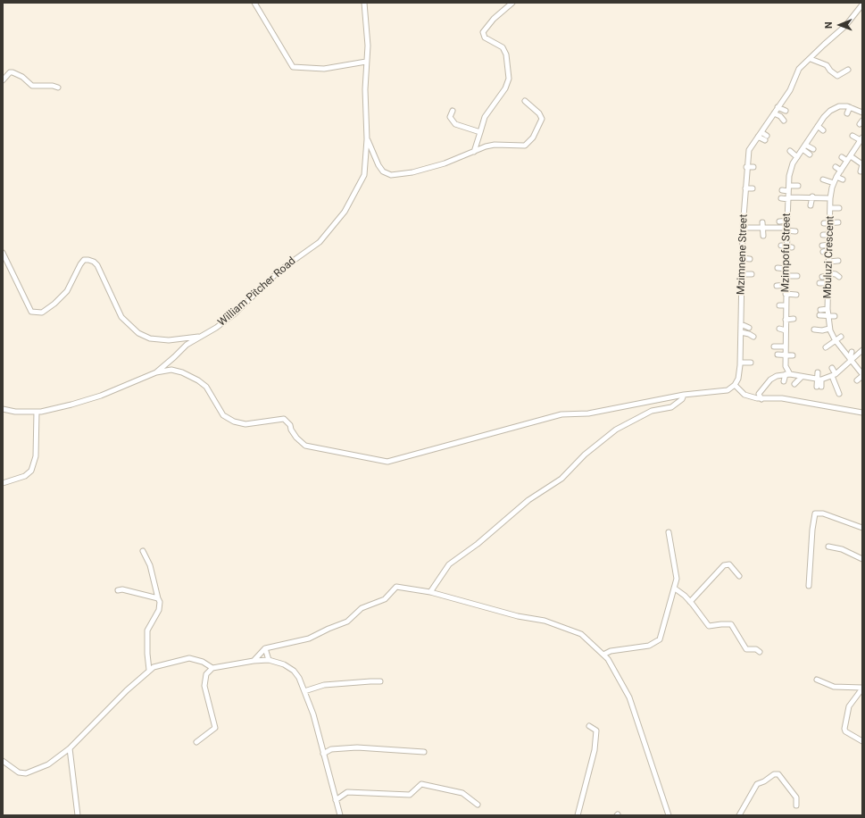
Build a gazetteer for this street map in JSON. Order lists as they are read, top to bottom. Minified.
{"streets":{"street":["Mzimpofu Street","Mzimnene Street","Mbuluzi Crescent","William Pitcher Road"]},"north":"left"}
